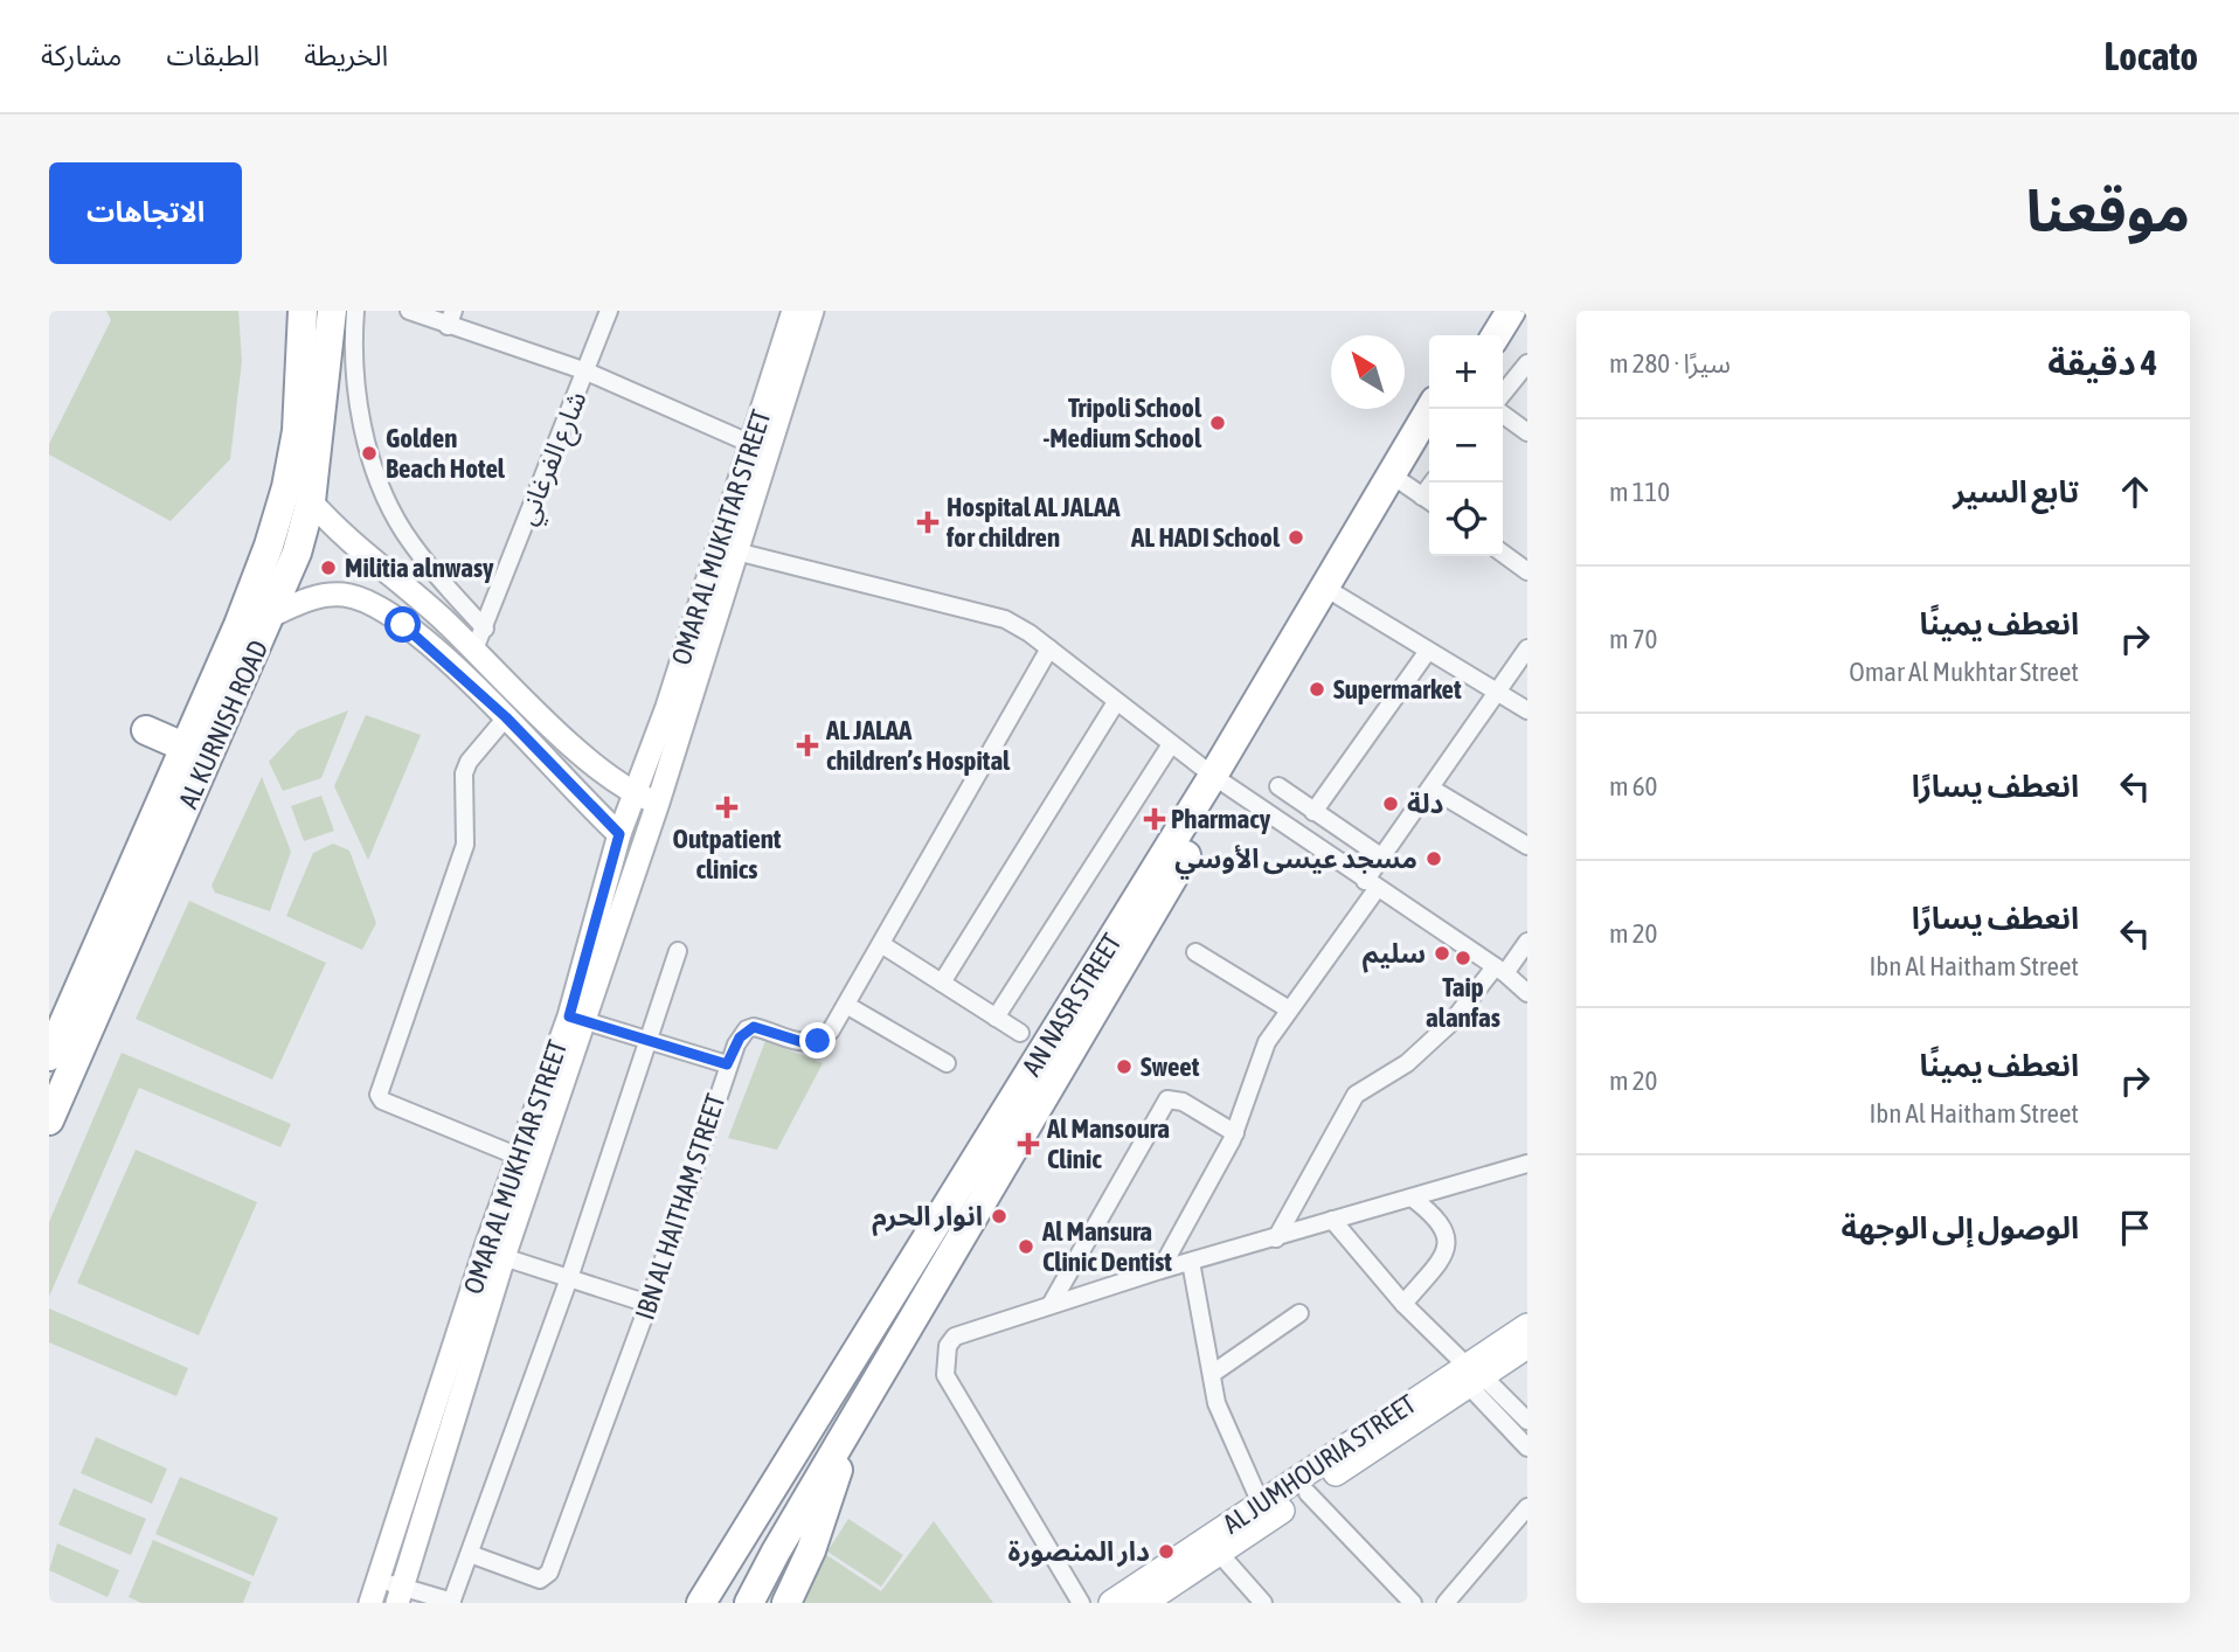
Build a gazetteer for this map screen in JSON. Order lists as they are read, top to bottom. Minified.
{"streets":{"highway":["AL KURNISH ROAD","AN NASR STREET"],"main road":["OMAR AL MUKHTAR STREET","AL JUMHOURIA STREET"],"street":["شارع الفرغاني","IBN AL HAITHAM STREET"]},"places":{"other":["Tripoli School -Medium School","Golden Beach Hotel","AL HADI School","Militia alnwasy","Supermarket","دلة","مسجد عيسى الأوسي","سليم","Taip alanfas","Sweet","انوار الحرم","Al Mansura Clinic Dentist","دار المنصورة"],"health":["Hospital AL JALAA for children","AL JALAA children’s Hospital","Outpatient clinics","Pharmacy","Al Mansoura Clinic"]},"north":"top left","page":{"header":"Locato","nav":["الخريطة","الطبقات","مشاركة"],"title":"موقعنا","buttons":"الاتجاهات","heading":["4 دقيقة","سيرًا · 280 m"],"map_buttons":["+","−"],"list":[["تابع السير","110 m"],["انعطف يمينًا","Omar Al Mukhtar Street","70 m"],["انعطف يسارًا","60 m"],["انعطف يسارًا","Ibn Al Haitham Street","20 m"],["انعطف يمينًا","Ibn Al Haitham Street","20 m"],"الوصول إلى الوجهة"]}}
